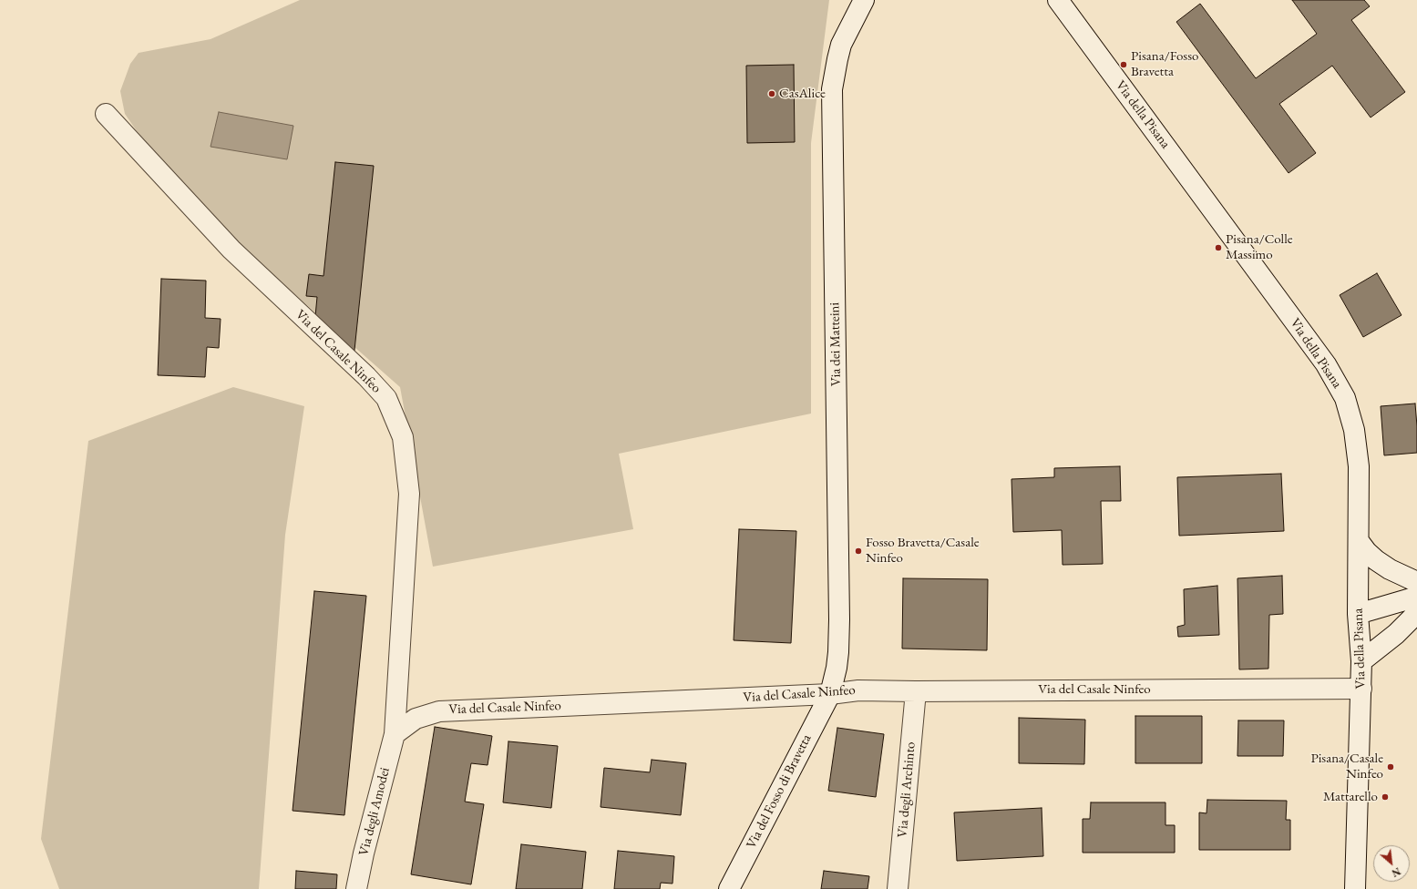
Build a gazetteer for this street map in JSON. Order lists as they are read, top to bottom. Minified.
{"streets":{"street":["Via della Pisana","Via dei Matteini","Via del Casale Ninfeo","Via degli Archinto","Via del Fosso di Bravetta","Via degli Amodei"]},"crossings":[["Via della Pisana","Via del Casale Ninfeo"],["Via dei Matteini","Via del Casale Ninfeo"],["Via dei Matteini","Via del Fosso di Bravetta"],["Via del Casale Ninfeo","Via degli Archinto"],["Via del Casale Ninfeo","Via del Fosso di Bravetta"],["Via del Casale Ninfeo","Via degli Amodei"]],"places":["Pisana/Fosso Bravetta","CasAlice","Pisana/Colle Massimo","Fosso Bravetta/Casale Ninfeo","Pisana/Casale Ninfeo","Mattarello"],"north":"bottom right"}
